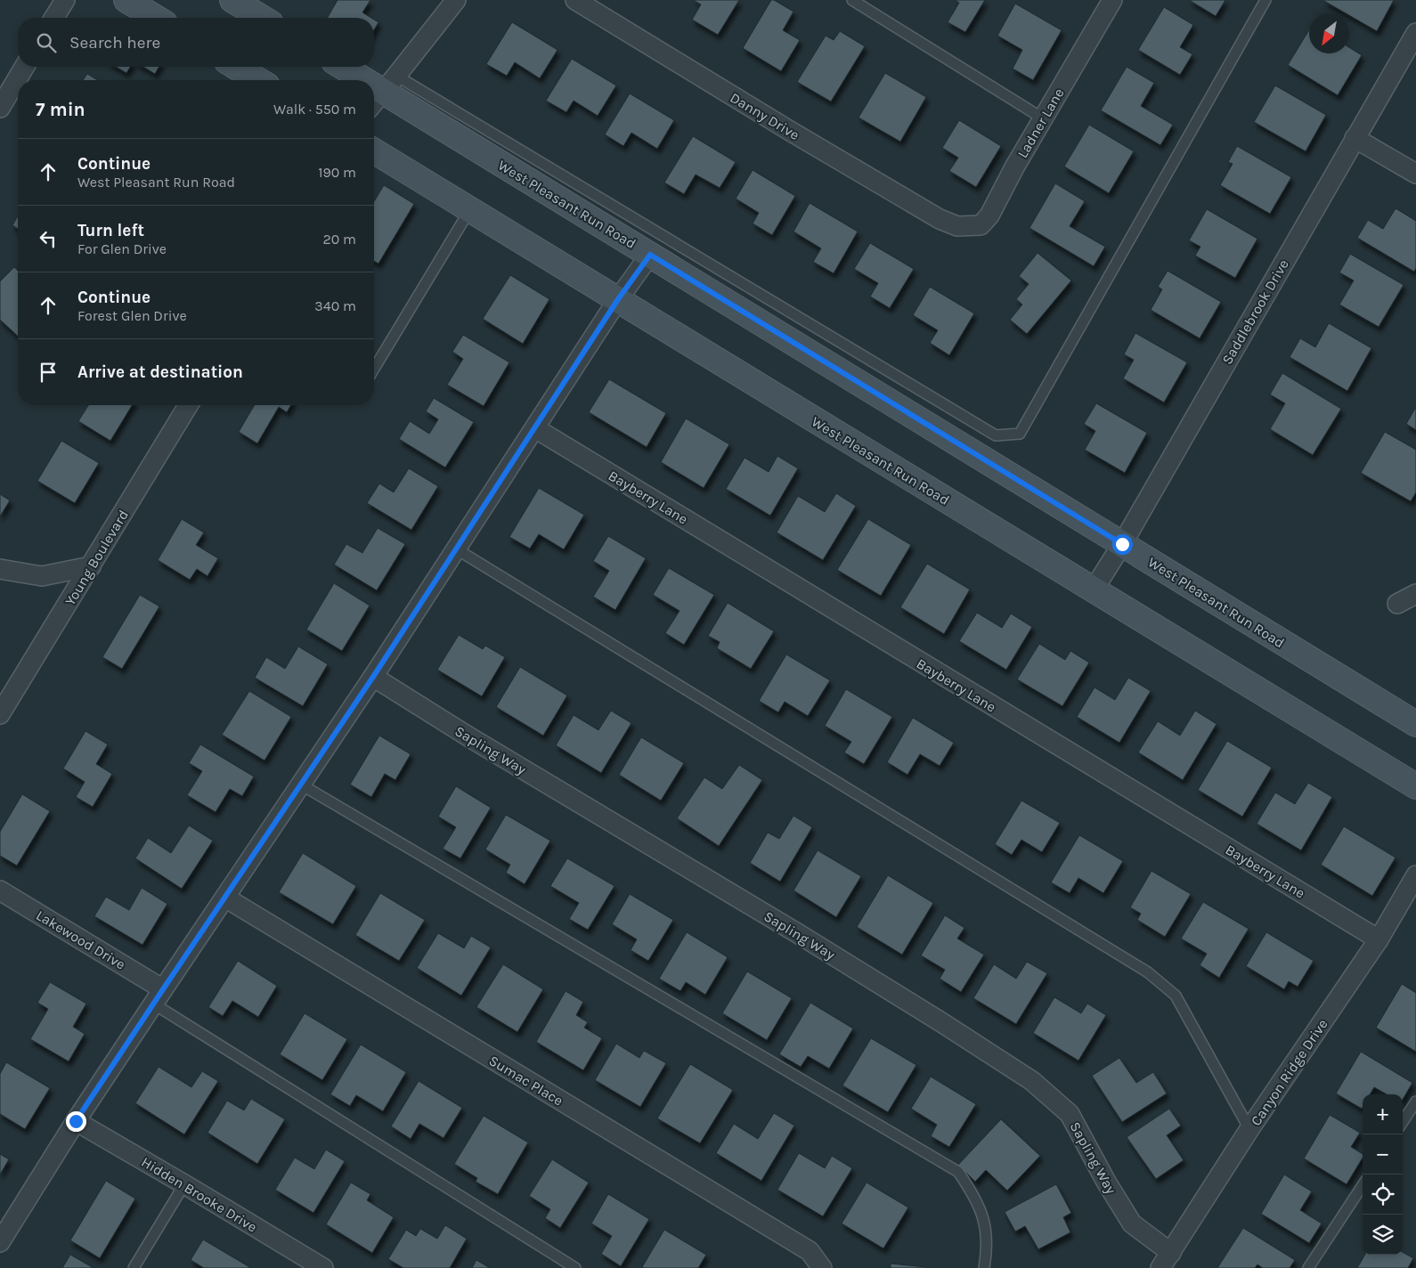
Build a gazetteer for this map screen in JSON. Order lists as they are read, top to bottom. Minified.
{"streets":{"main road":["West Pleasant Run Road"],"street":["Danny Drive","Ladner Lane","Saddlebrook Drive","Bayberry Lane","Young Boulevard","Sapling Way","Lakewood Drive","Canyon Ridge Drive","Sumac Place","Hidden Brooke Drive"]},"crossings":[["Danny Drive","Ladner Lane"],["West Pleasant Run Road","Saddlebrook Drive"],["Bayberry Lane","Canyon Ridge Drive"],["Sapling Way","Canyon Ridge Drive"]],"north":"bottom left","page":{"search":"Search here","heading":["7 min","Walk · 550 m"],"list":[["Continue","West Pleasant Run Road","190 m"],["Turn left","For Glen Drive","20 m"],["Continue","Forest Glen Drive","340 m"],"Arrive at destination"],"map_buttons":["+","−"]}}
